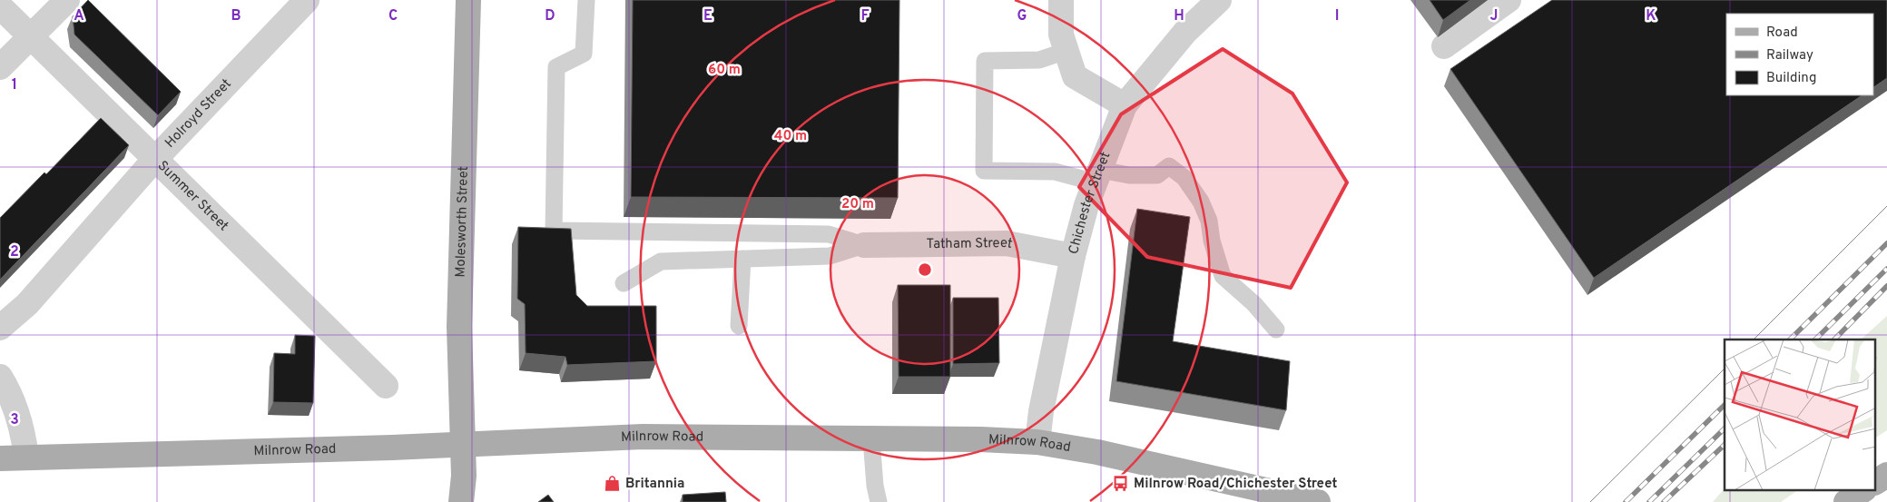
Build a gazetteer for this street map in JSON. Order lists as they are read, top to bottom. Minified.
{"streets":{"main road":["Molesworth Street","Milnrow Road"],"street":["Holroyd Street","Summer Street","Chichester Street","Tatham Street"]},"crossings":[["Holroyd Street","Summer Street"],["Chichester Street","Tatham Street"],["Chichester Street","Milnrow Road"],["Molesworth Street","Milnrow Road"]],"places":{"shop":["Britannia"],"bus stop":["Milnrow Road/Chichester Street"]},"legend":["Road","Railway","Building"],"grid":{"columns":["A","B","C","D","E","F","G","H","I","J","K"],"rows":["1","2","3"]},"rings":["60 m","40 m","20 m"]}
